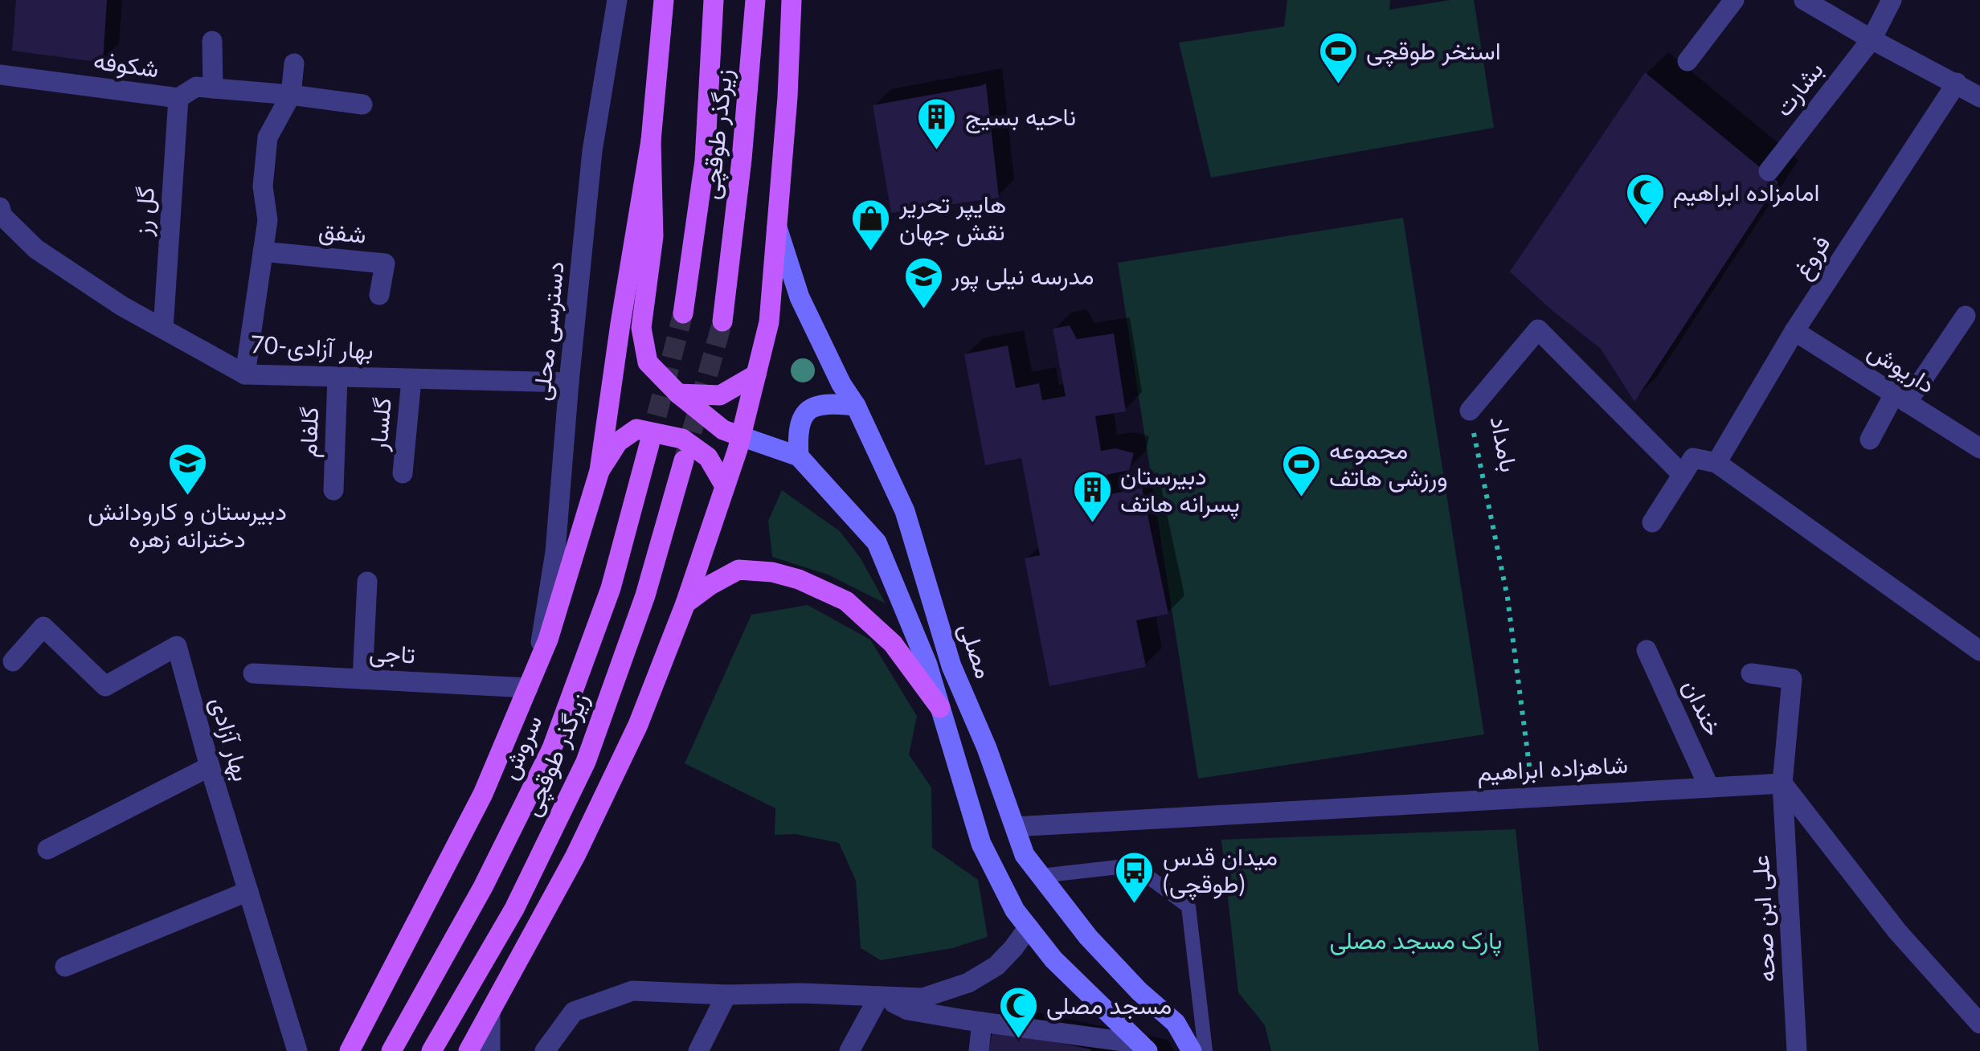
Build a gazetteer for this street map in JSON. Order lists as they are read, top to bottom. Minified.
{"streets":{"main road":["زیرگذر طوقچی","مصلی","سروش"],"street":["شکوفه","بشارت","گل رز","شفق","فروغ","دسترسی محلی","70-بهار آزادی","داریوش","گلسار","گلفام","بامداد","تاجی","خندان","بهار آزادی","شاهزاده ابراهیم","علی ابن صحه"]},"crossings":[["شکوفه","گل رز"],["گل رز","70-بهار آزادی"],["فروغ","داریوش"],["دسترسی محلی","70-بهار آزادی"],["دسترسی محلی","تاجی"],["70-بهار آزادی","گلسار"],["70-بهار آزادی","گلفام"],["بامداد","شاهزاده ابراهیم"],["مصلی","شاهزاده ابراهیم"],["خندان","شاهزاده ابراهیم"],["شاهزاده ابراهیم","علی ابن صحه"]],"parks":["پارک مسجد مصلی"],"places":{"sports":["استخر طوقچی","مجموعه ورزشی هاتف"],"building":["ناحیه بسیج","دبیرستان پسرانه هاتف"],"mosque":["امامزاده ابراهیم","مسجد مصلی"],"shop":["هایپر تحریر نقش جهان"],"school or university":["مدرسه نیلی پور","دبیرستان و کارودانش دخترانه زهره"],"bus stop":["میدان قدس (طوقچی)"]}}
